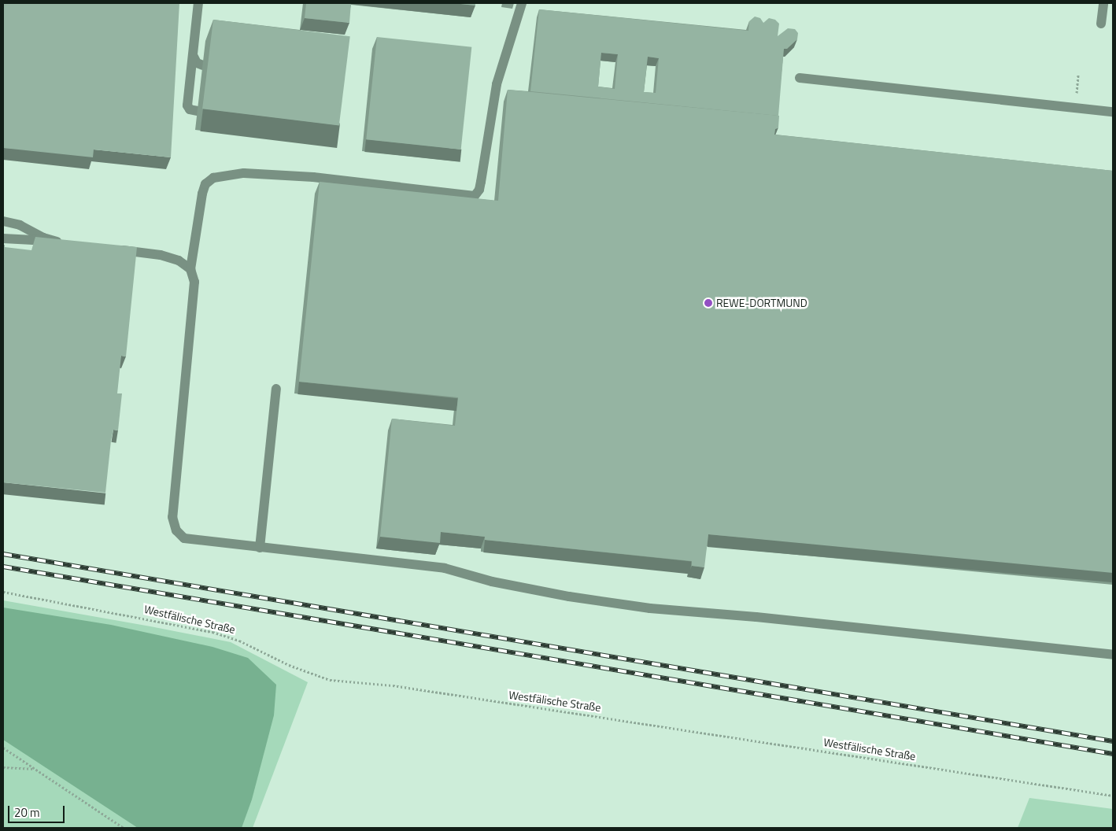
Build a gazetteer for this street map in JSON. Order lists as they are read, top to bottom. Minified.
{"streets":{"path":["Westfälische Straße"]},"places":["REWE-DORTMUND"],"scale_bar":"20 m"}
